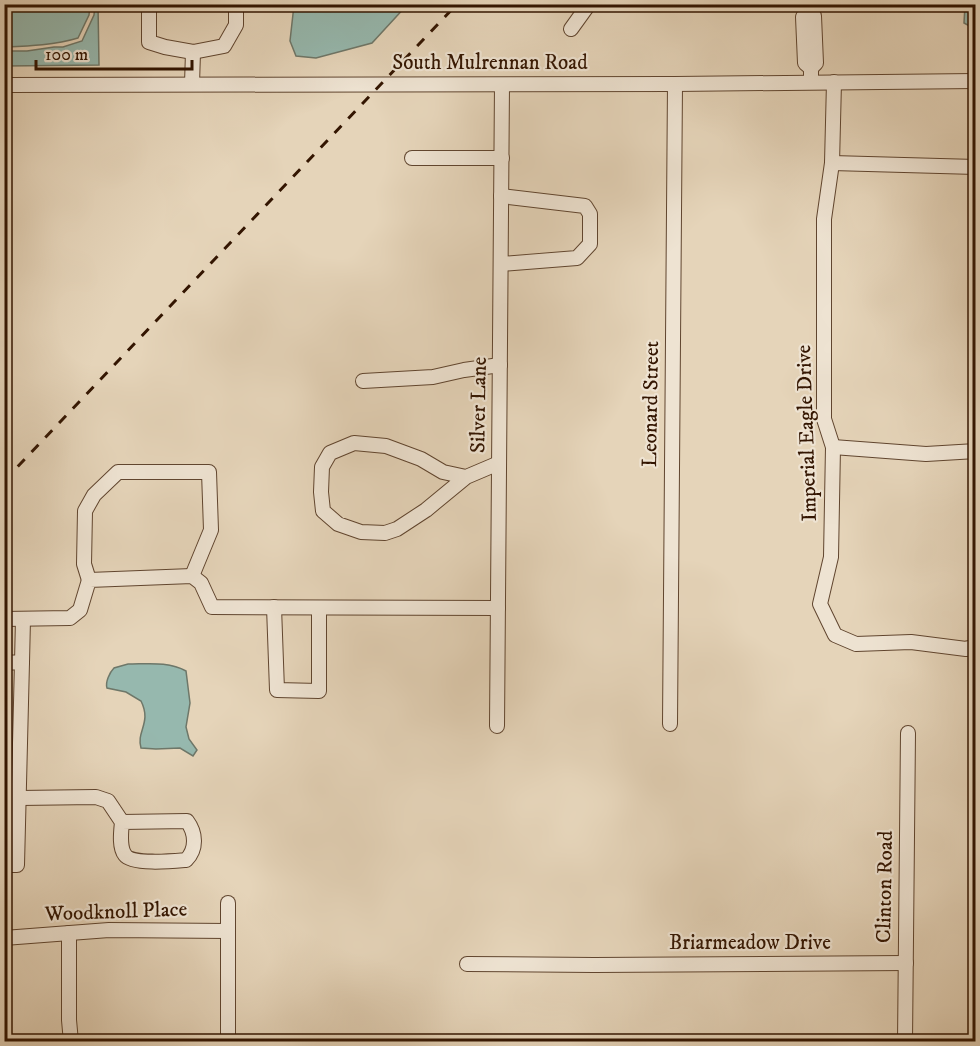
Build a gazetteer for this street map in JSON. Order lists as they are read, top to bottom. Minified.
{"streets":{"street":["South Mulrennan Road","Leonard Street","Silver Lane","Imperial Eagle Drive","Clinton Road","Woodknoll Place","Briarmeadow Drive"]},"crossings":[["South Mulrennan Road","Leonard Street"],["South Mulrennan Road","Silver Lane"],["South Mulrennan Road","Imperial Eagle Drive"],["Clinton Road","Briarmeadow Drive"]],"scale_bar":"100 m"}
